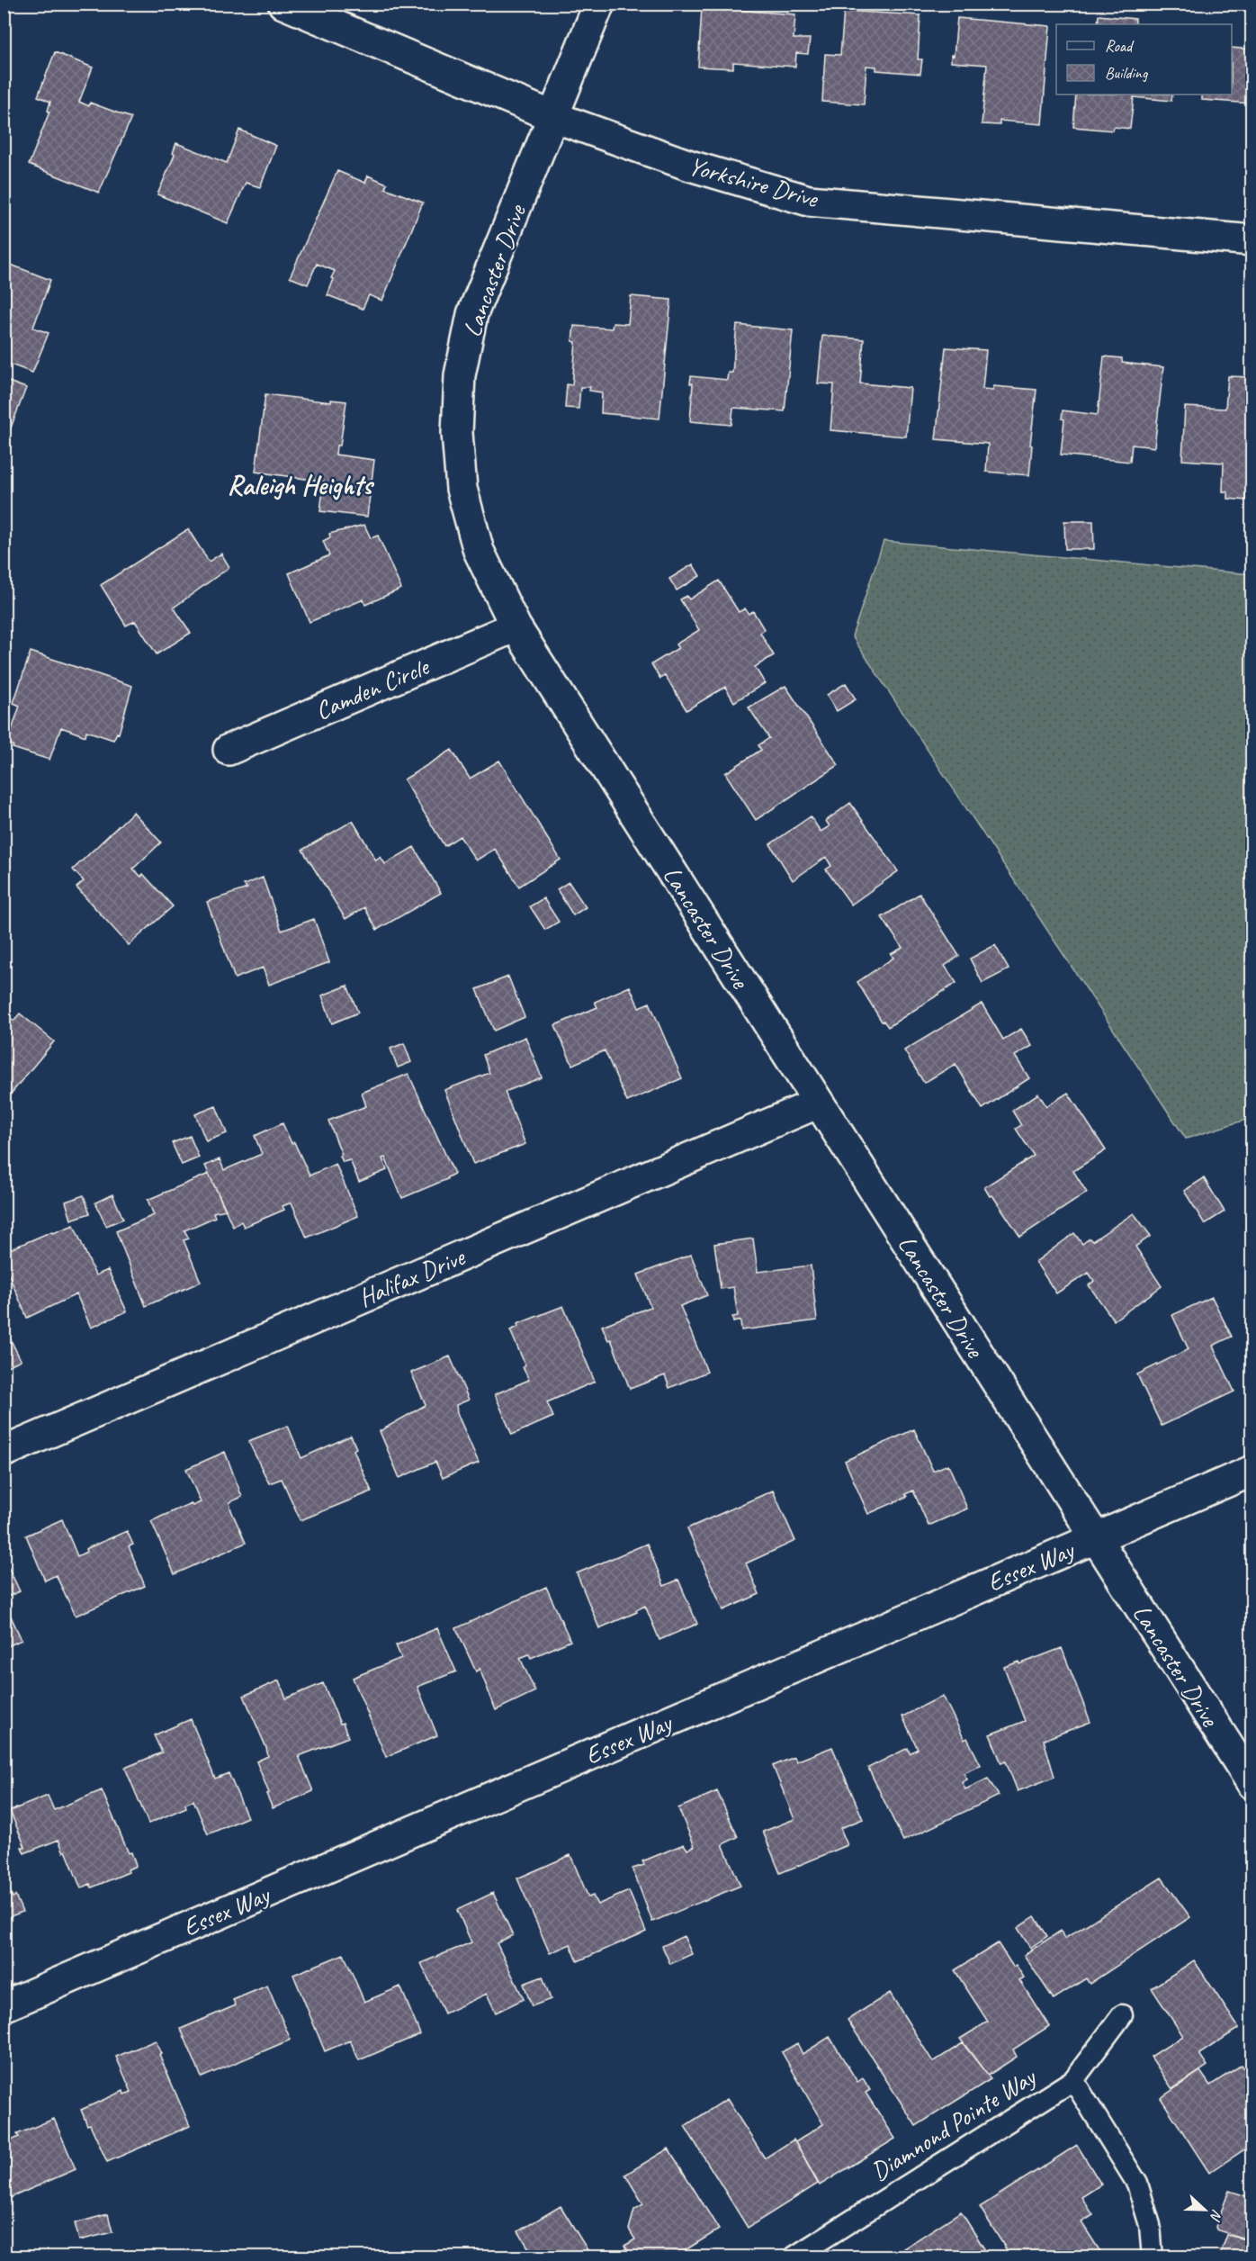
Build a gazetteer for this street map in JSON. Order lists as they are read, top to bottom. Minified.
{"streets":{"street":["Yorkshire Drive","Lancaster Drive","Camden Circle","Halifax Drive","Essex Way"],"lane":["Diamnond Pointe Way"]},"crossings":[["Yorkshire Drive","Lancaster Drive"],["Lancaster Drive","Camden Circle"],["Lancaster Drive","Halifax Drive"],["Lancaster Drive","Essex Way"]],"districts":["Raleigh Heights"],"legend":["Road","Building"],"north":"right"}
